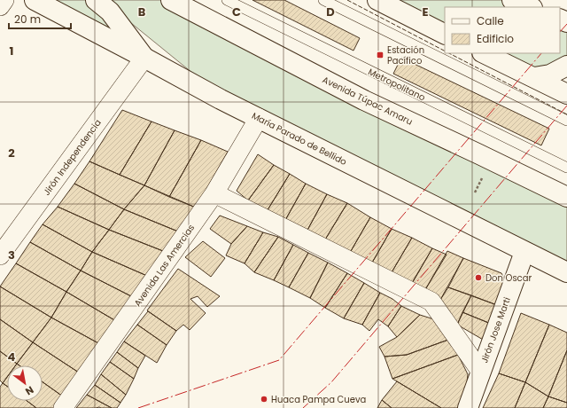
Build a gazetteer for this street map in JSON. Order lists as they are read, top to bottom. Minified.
{"streets":{"street":["Avenida Túpac Amaru","María Parado de Bellido","Jirón Independencia","Avenida Las Amercias","Jirón Jose Marti"],"lane":["Metropolitano"]},"crossings":[["María Parado de Bellido","Jirón Independencia"],["María Parado de Bellido","Avenida Las Amercias"],["María Parado de Bellido","Jirón Jose Marti"]],"places":{"transit":["Estación Pacífico"],"other":["Don Oscar","Huaca Pampa Cueva"]},"legend":["Calle","Edificio"],"scale_bar":"20 m","north":"bottom right","grid":{"columns":["B","C","D","E"],"rows":["1","2","3","4"]}}
